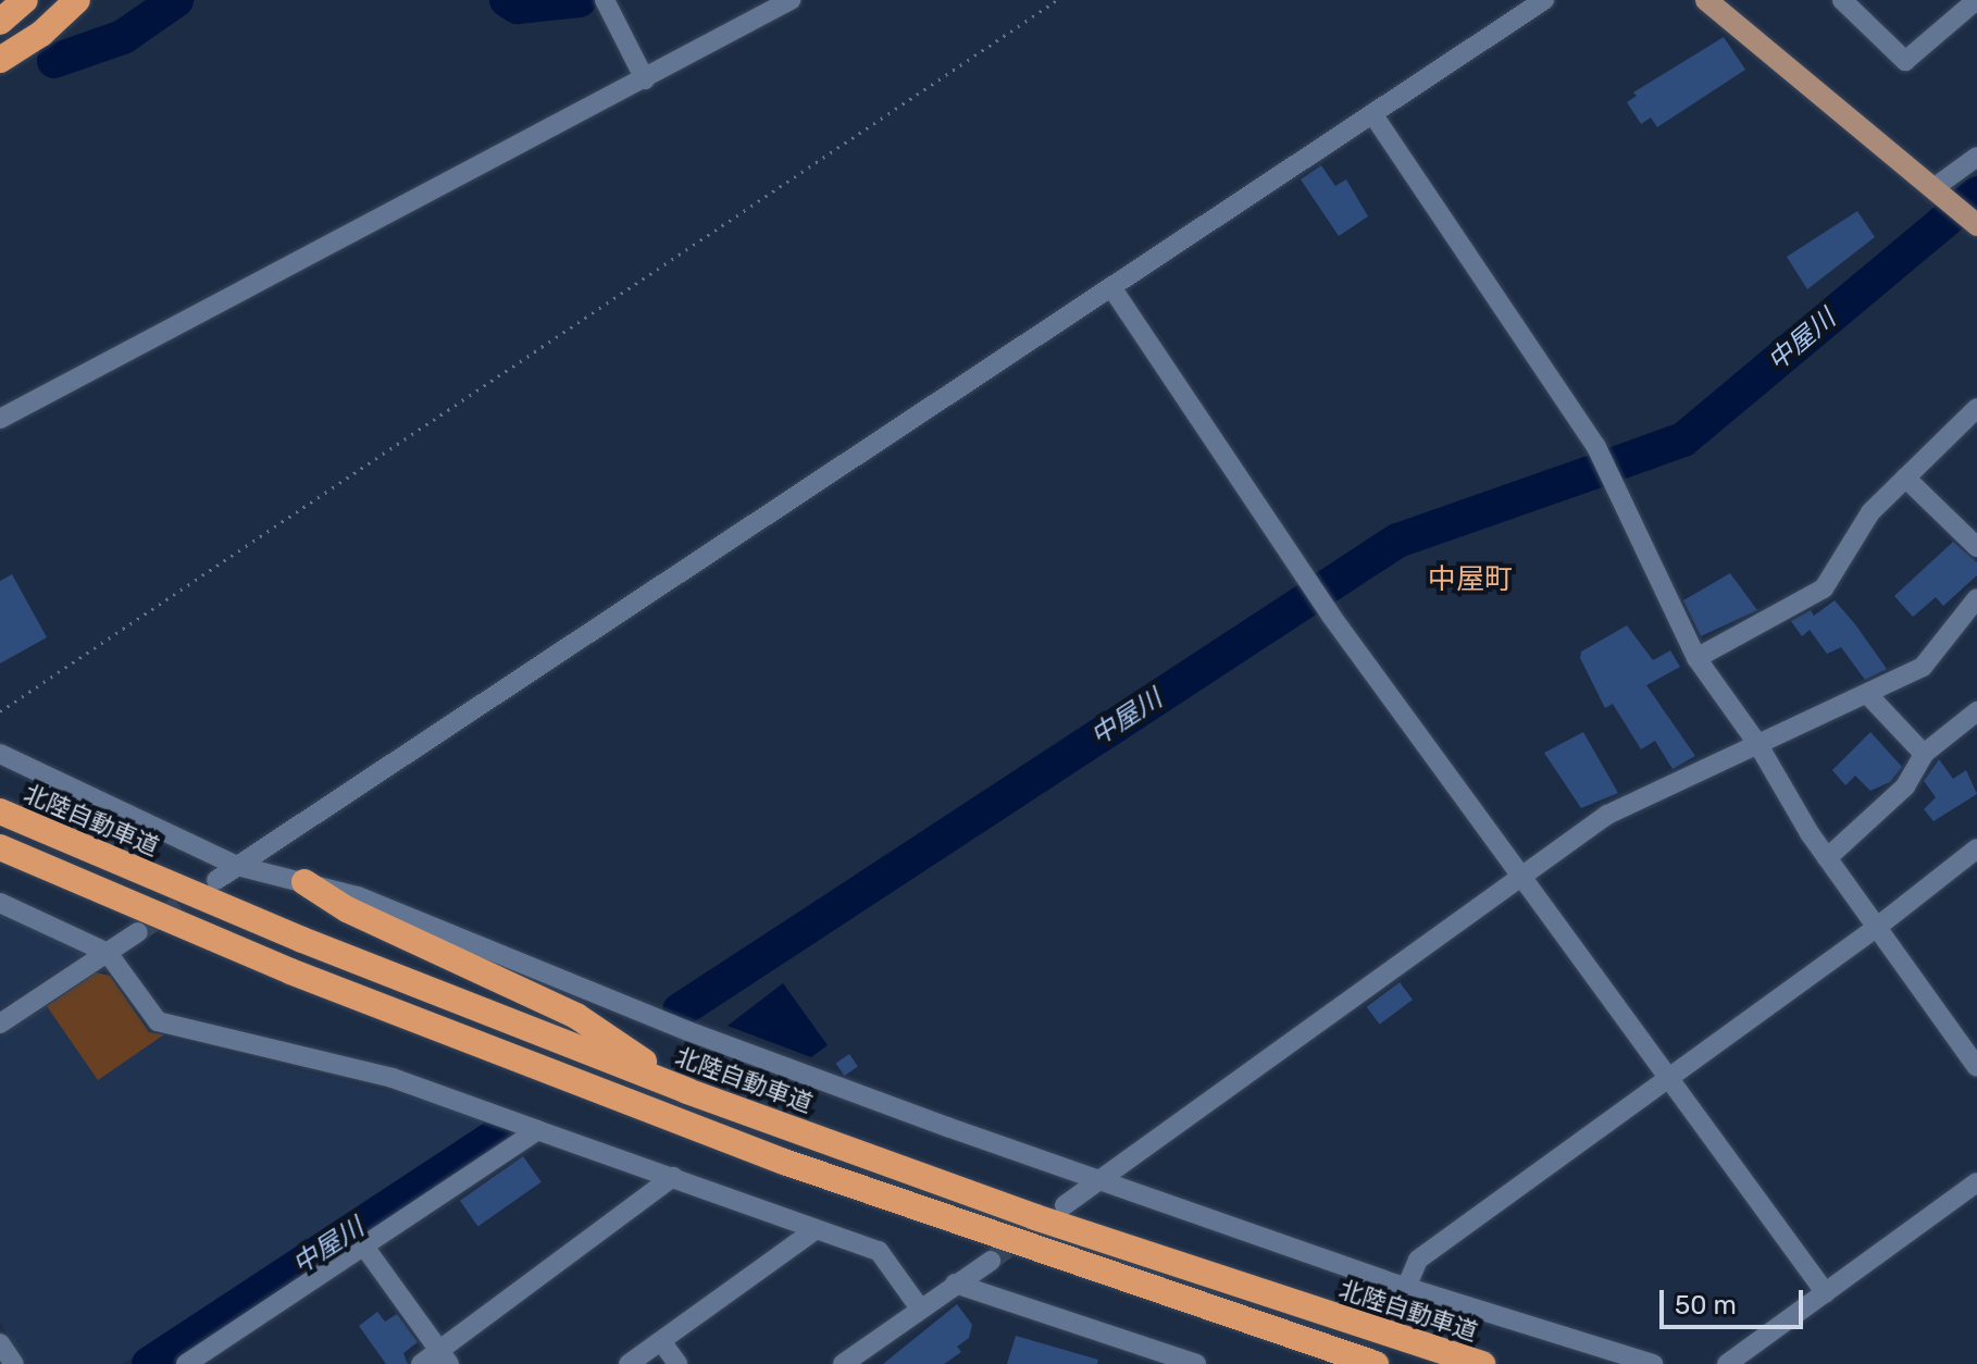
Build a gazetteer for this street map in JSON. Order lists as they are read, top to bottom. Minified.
{"streets":{"highway":["北陸自動車道"]},"districts":["中屋町"],"water":["中屋川"],"scale_bar":"50 m"}
